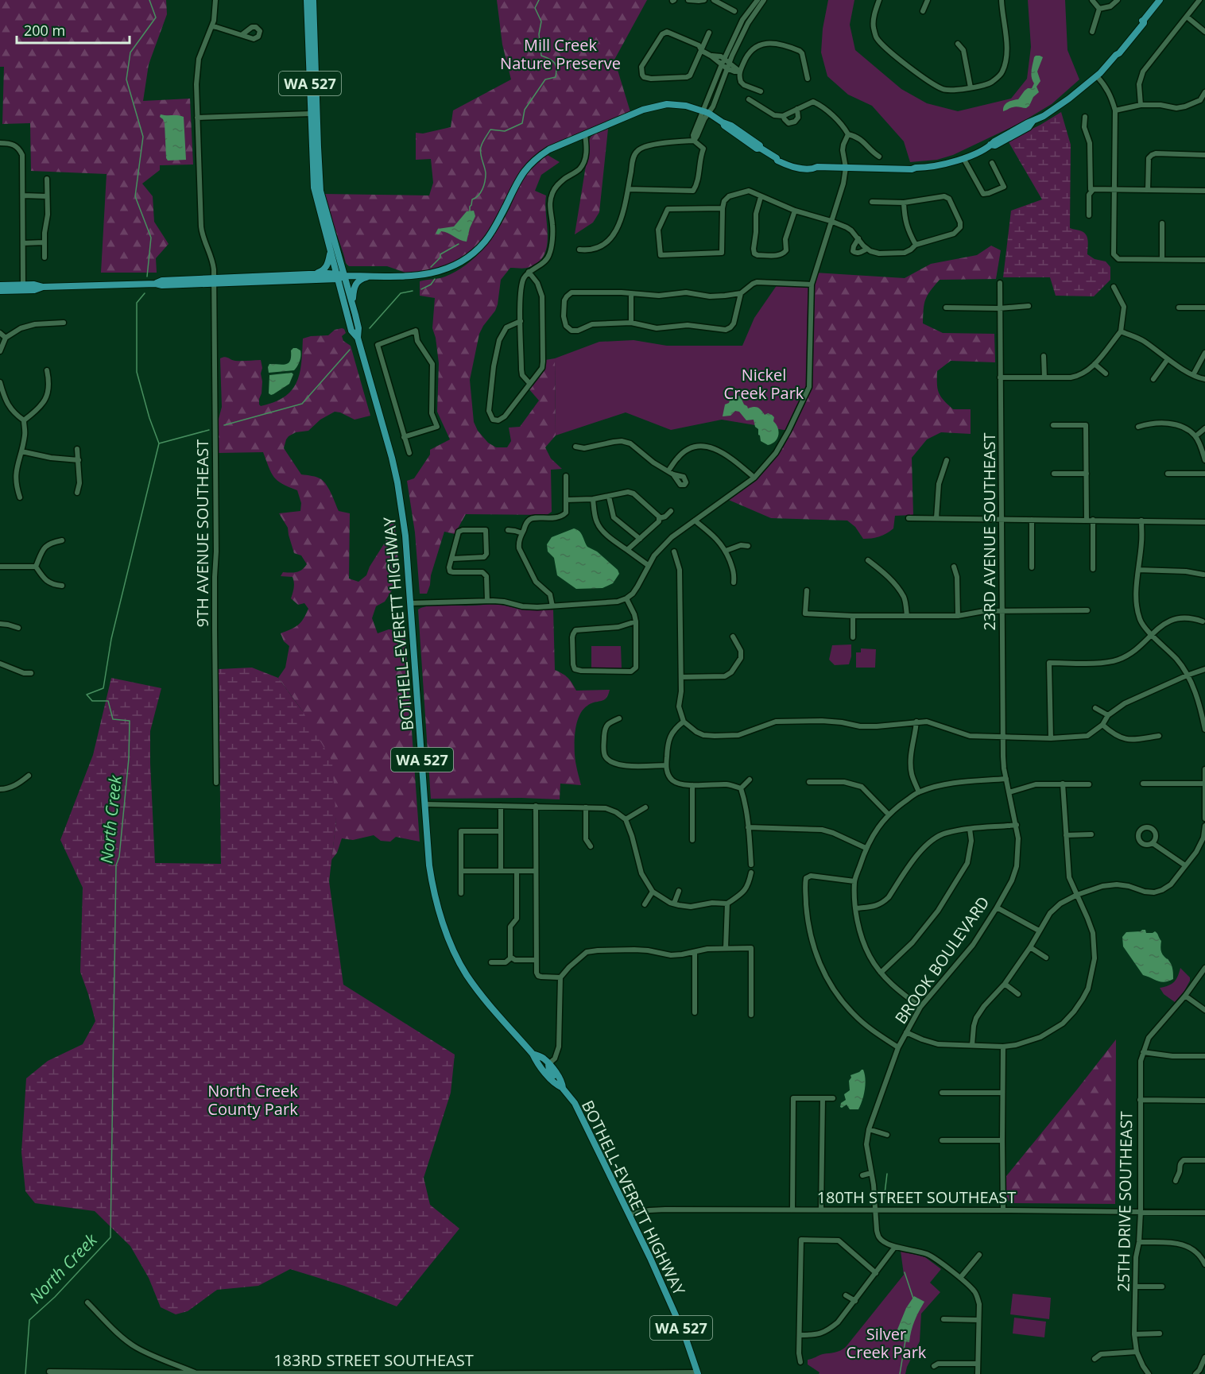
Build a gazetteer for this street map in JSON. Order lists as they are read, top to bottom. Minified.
{"streets":{"main road":["WA 527","BOTHELL-EVERETT HIGHWAY"],"street":["23RD AVENUE SOUTHEAST","9TH AVENUE SOUTHEAST","BROOK BOULEVARD","180TH STREET SOUTHEAST","25TH DRIVE SOUTHEAST","183RD STREET SOUTHEAST"]},"crossings":[["23RD AVENUE SOUTHEAST","BROOK BOULEVARD"],["BOTHELL-EVERETT HIGHWAY","180TH STREET SOUTHEAST"],["BOTHELL-EVERETT HIGHWAY","183RD STREET SOUTHEAST"],["BROOK BOULEVARD","180TH STREET SOUTHEAST"],["180TH STREET SOUTHEAST","25TH DRIVE SOUTHEAST"]],"water":["North Creek"],"parks":["Mill Creek Nature Preserve","Nickel Creek Park","North Creek County Park","Silver Creek Park"],"scale_bar":"200 m"}
